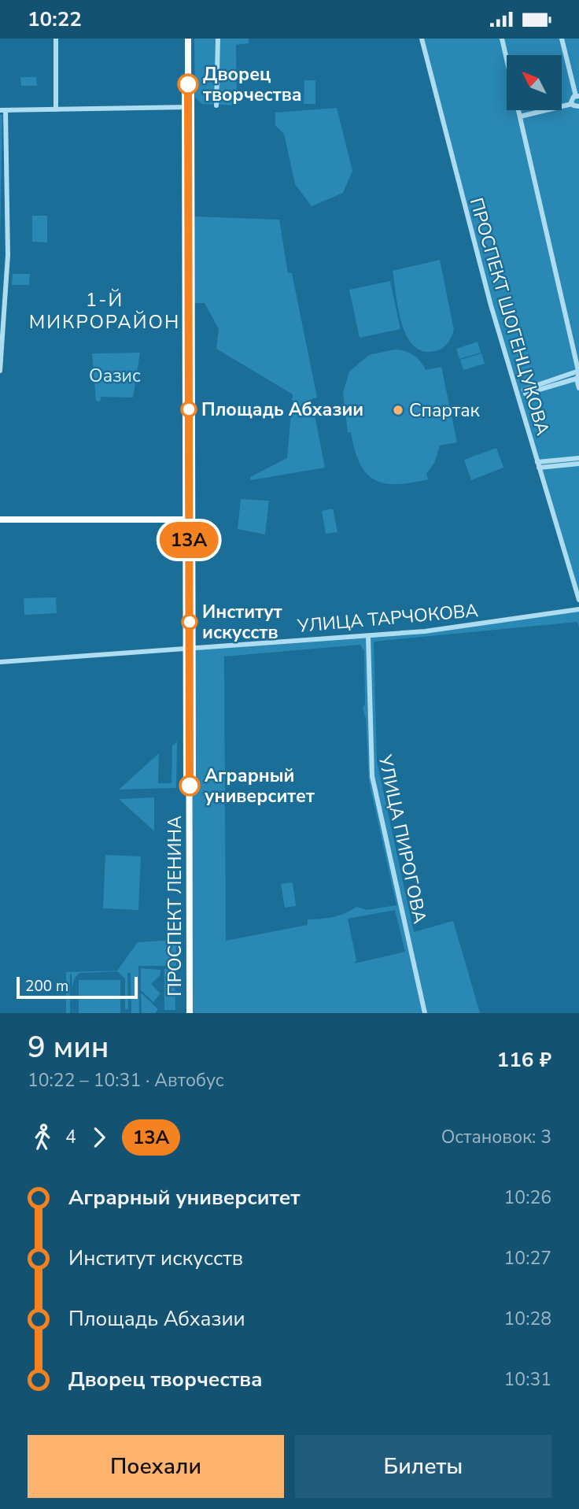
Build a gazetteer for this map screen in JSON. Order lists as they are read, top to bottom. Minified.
{"streets":{"main road":["ПРОСПЕКТ ЛЕНИНА"],"street":["ПРОСПЕКТ ШОГЕНЦУКОВА","УЛИЦА ТАРЧОКОВА","УЛИЦА ПИРОГОВА"]},"crossings":[["УЛИЦА ТАРЧОКОВА","УЛИЦА ПИРОГОВА"],["УЛИЦА ТАРЧОКОВА","ПРОСПЕКТ ЛЕНИНА"]],"districts":["1-Й МИКРОРАЙОН"],"parks":["Оазис"],"places":["Дворец творчества","Площадь Абхазии","Спартак","Институт искусств","Аграрный университет"],"lines":["bus line 13А"],"scale_bar":"200 m","north":"top left","page":{"status":"10:22","on_map":"13А","scale":"200 m","heading":["9 мин","10:22 – 10:31 · Автобус","116 ₽"],"legs":["4","13А","Остановок: 3"],"list":[{"name":"Аграрный университет","value":"10:26"},{"name":"Институт искусств","value":"10:27"},{"name":"Площадь Абхазии","value":"10:28"},{"name":"Дворец творчества","value":"10:31"}],"buttons":["Поехали","Билеты"]}}
